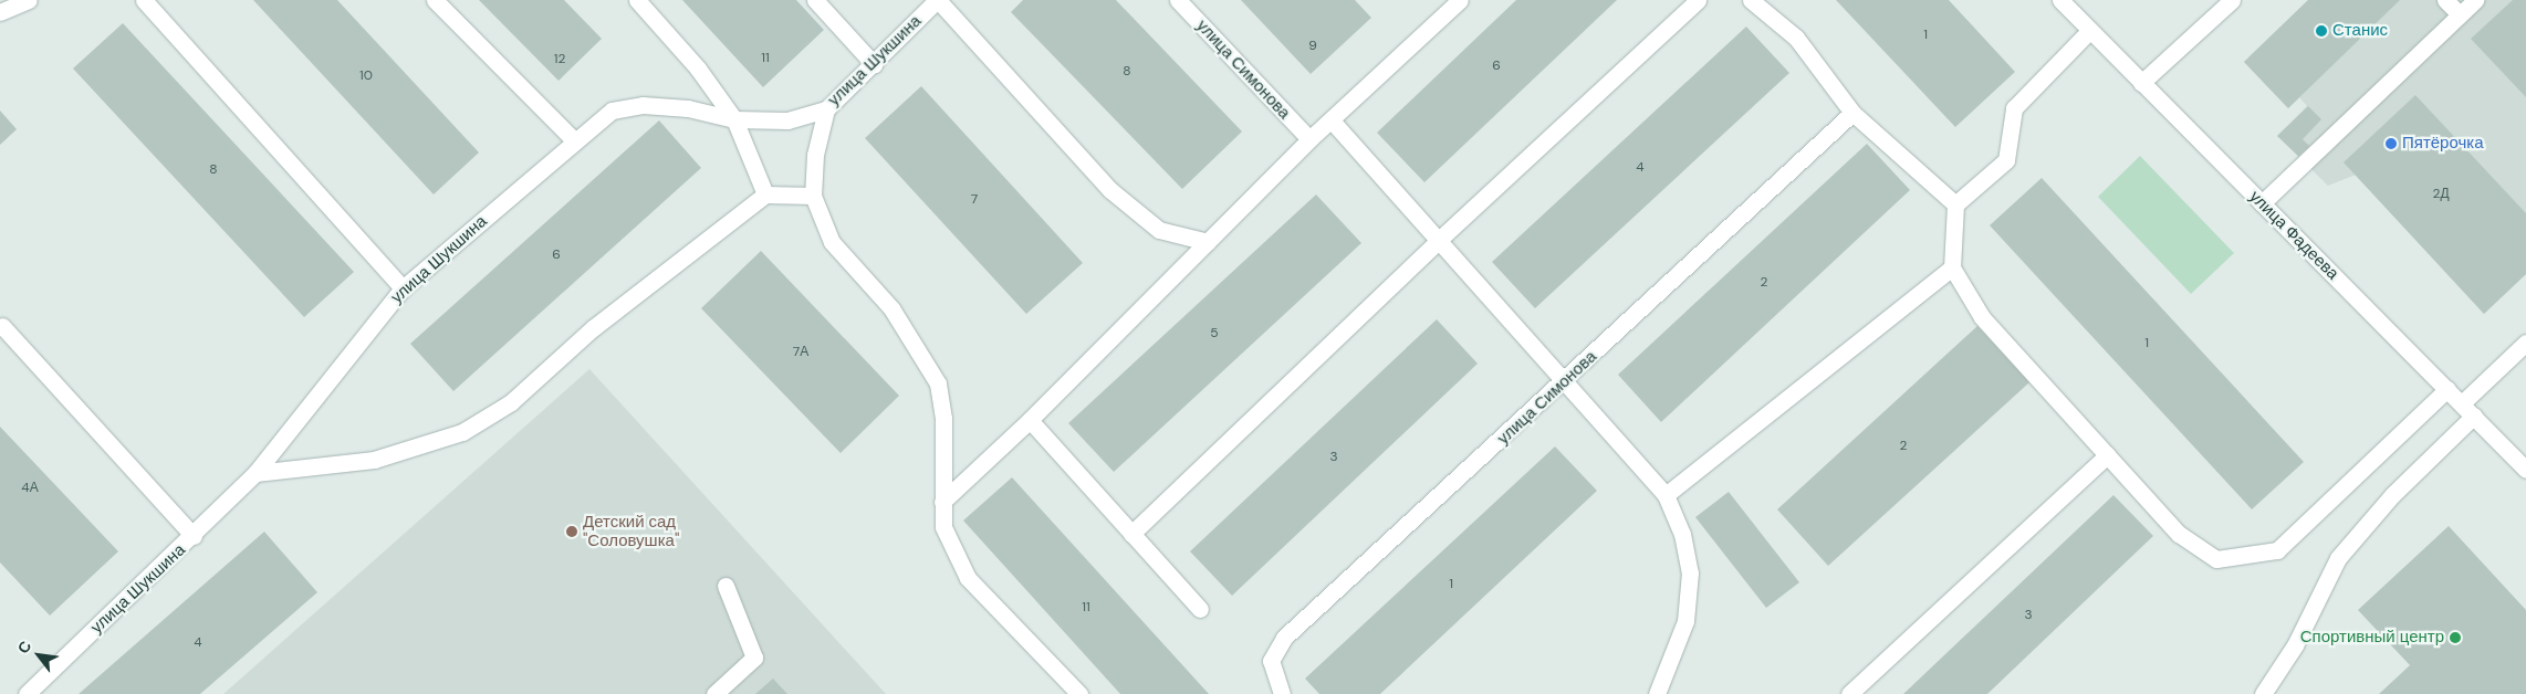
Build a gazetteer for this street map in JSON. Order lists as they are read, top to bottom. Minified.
{"streets":{"street":["улица Шукшина","улица Симонова","улица Фадеева"]},"places":["Станис","Пятёрочка","Детский сад \"Соловушка\"","Спортивный центр"],"house_numbers":["1","9","11","12","6","8","10","4","8","2Д","7","6","2","5","1","7А","2","3","4А","1","11","3","4"],"north":"top left"}
